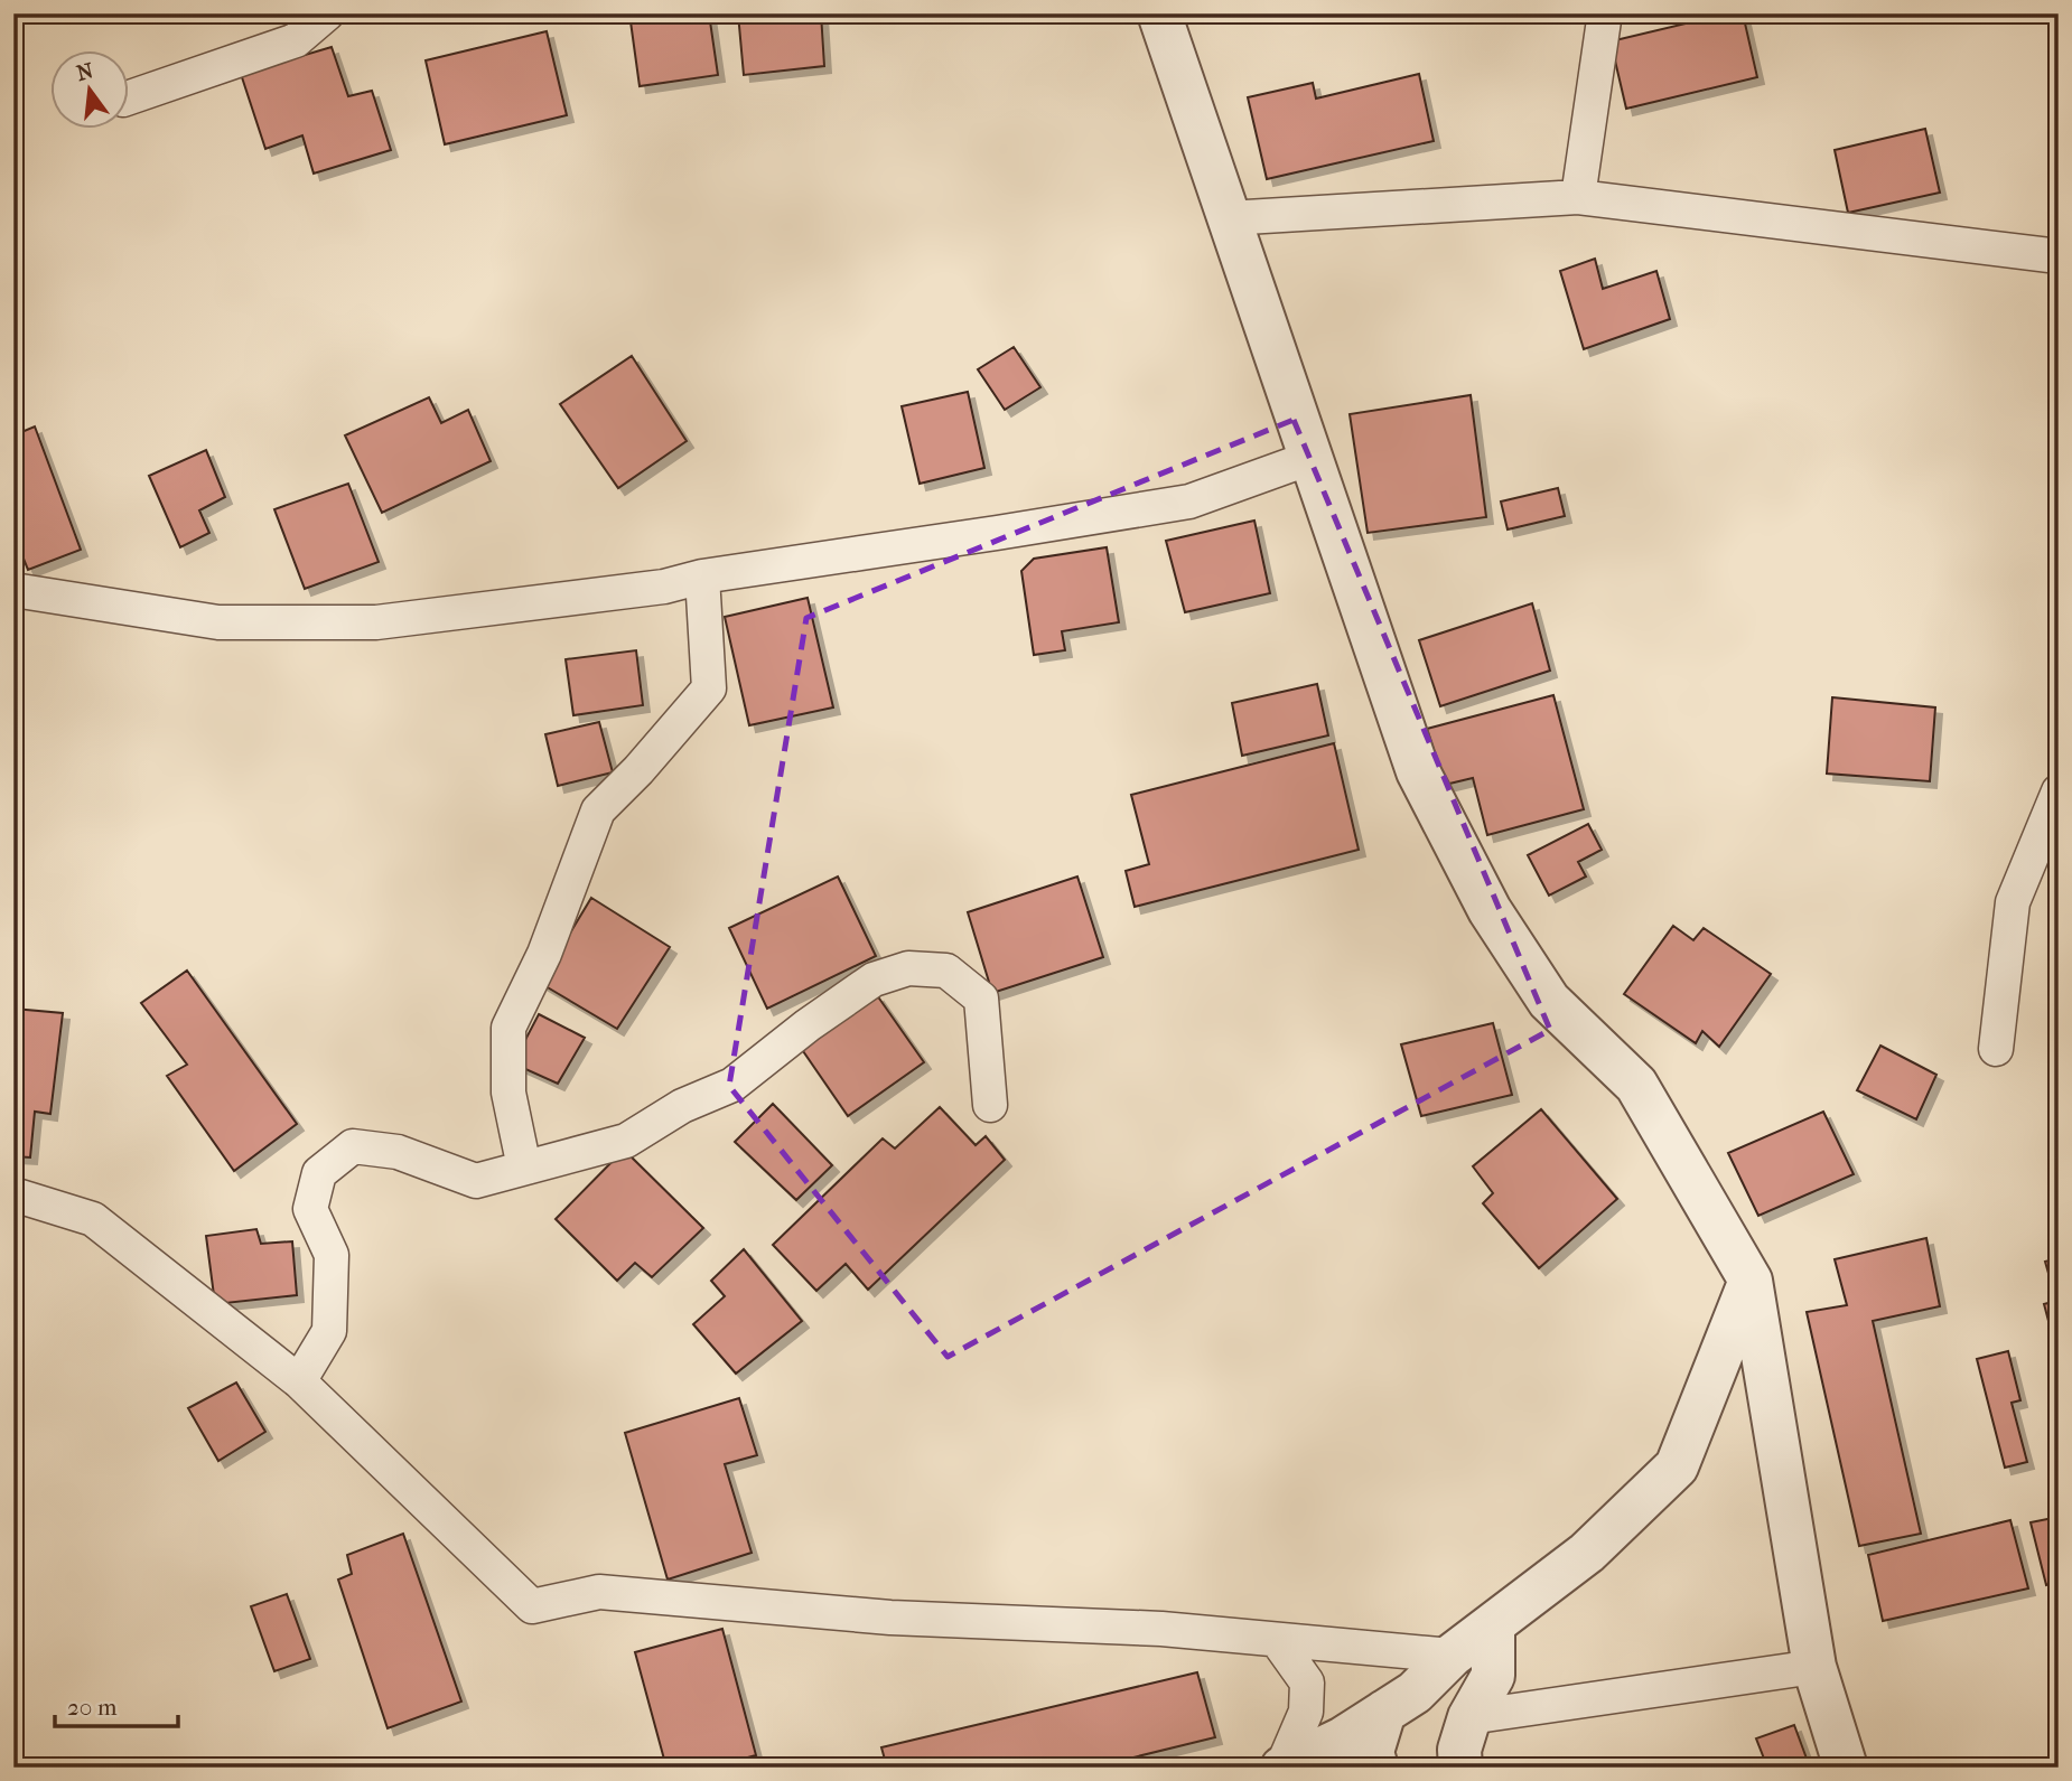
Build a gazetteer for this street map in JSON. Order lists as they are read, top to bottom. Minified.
{"scale_bar":"20 m","north":"top"}
